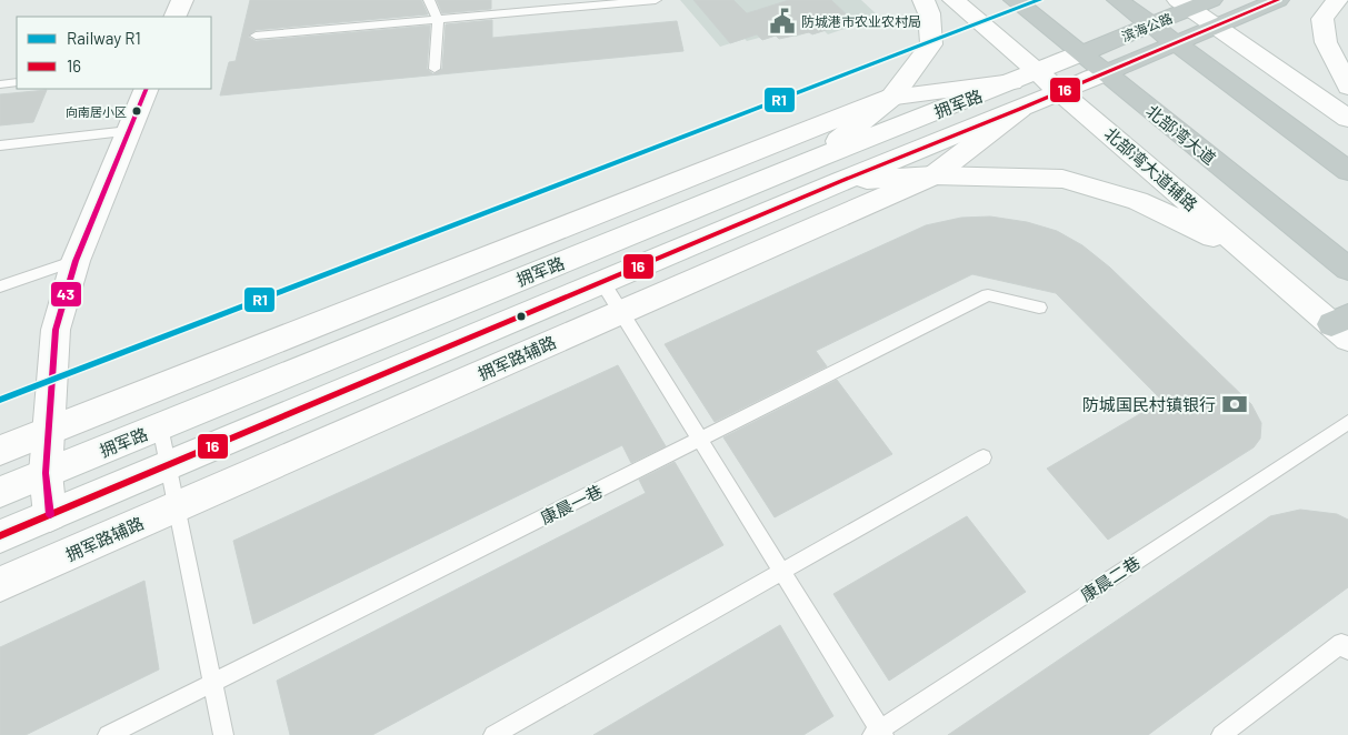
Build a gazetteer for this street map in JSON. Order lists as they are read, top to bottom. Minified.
{"streets":{"highway":["滨海公路","北部湾大道"],"main road":["拥军路","北部湾大道辅路","拥军路辅路"],"lane":["康晨一巷","康晨二巷"]},"crossings":[["滨海公路","拥军路"],["滨海公路","北部湾大道"],["拥军路","北部湾大道"],["拥军路","北部湾大道辅路"],["拥军路","拥军路辅路"]],"places":{"public building":["防城港市农业农村局"],"other":["向南居小区"],"bank":["防城国民村镇银行"]},"lines":["rail line R1","transit line 16","transit line 43"],"legend":["Railway R1","16"]}
